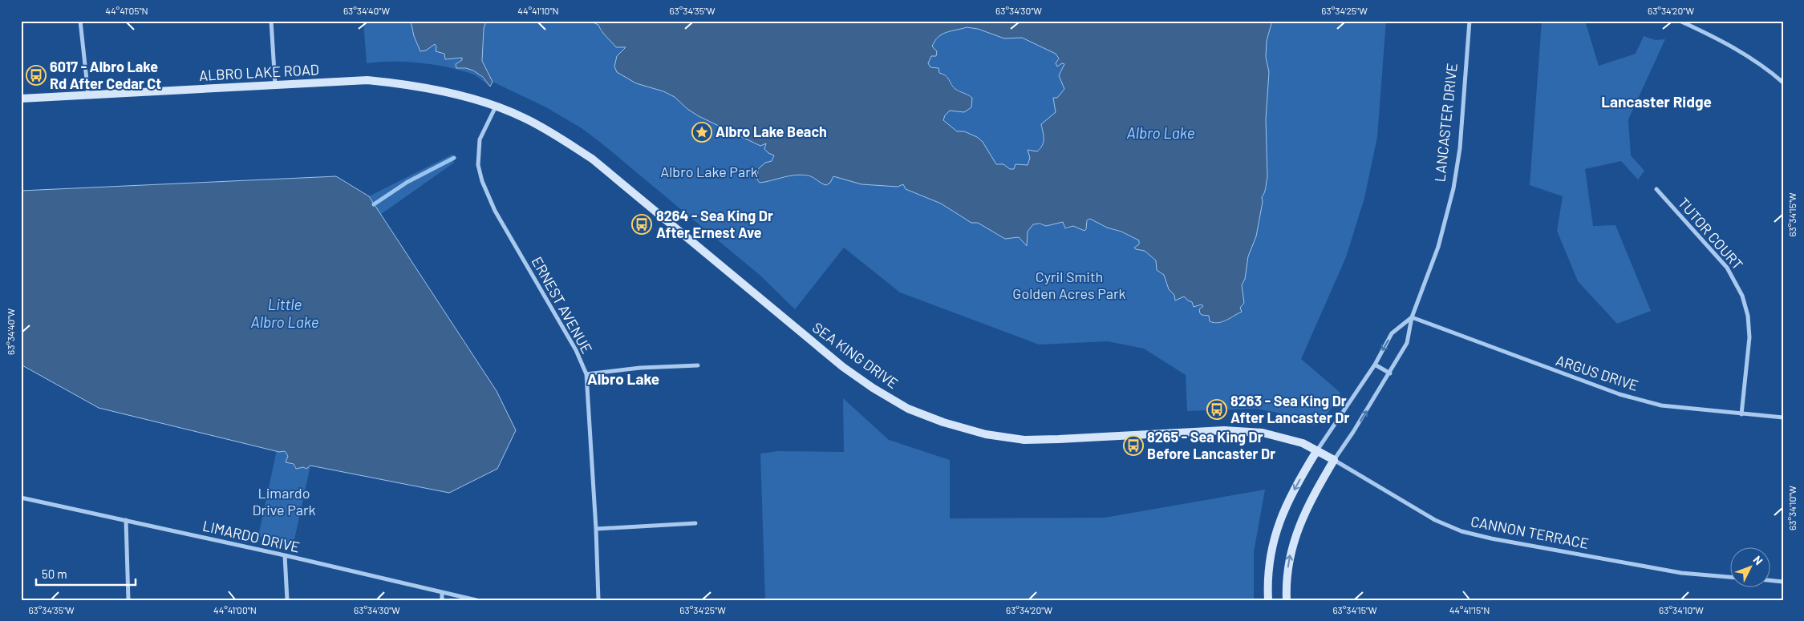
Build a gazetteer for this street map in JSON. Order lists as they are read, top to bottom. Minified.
{"streets":{"street":["ALBRO LAKE ROAD","LANCASTER DRIVE","TUTOR COURT","ERNEST AVENUE","SEA KING DRIVE","ARGUS DRIVE","CANNON TERRACE","LIMARDO DRIVE"]},"crossings":[["ALBRO LAKE ROAD","ERNEST AVENUE"],["ALBRO LAKE ROAD","SEA KING DRIVE"],["LANCASTER DRIVE","SEA KING DRIVE"],["LANCASTER DRIVE","ARGUS DRIVE"],["LANCASTER DRIVE","CANNON TERRACE"],["TUTOR COURT","ARGUS DRIVE"],["ERNEST AVENUE","SEA KING DRIVE"],["SEA KING DRIVE","CANNON TERRACE"]],"districts":["Lancaster Ridge","Albro Lake"],"water":["Albro Lake","Little Albro Lake"],"parks":["Albro Lake Park","Cyril Smith Golden Acres Park","Limardo Drive Park"],"places":{"bus stop":["6017 - Albro Lake Rd After Cedar Ct","8264 - Sea King Dr After Ernest Ave","8263 - Sea King Dr After Lancaster Dr","8265 - Sea King Dr Before Lancaster Dr"],"place":["Albro Lake Beach"]},"scale_bar":"50 m","north":"top right","coordinates":["44°41'05\"N","63°34'40\"W","44°41'10\"N","63°34'35\"W","63°34'30\"W","63°34'25\"W","63°34'20\"W","63°34'15\"W","63°34'10\"W","44°41'00\"N","44°41'15\"N"]}
